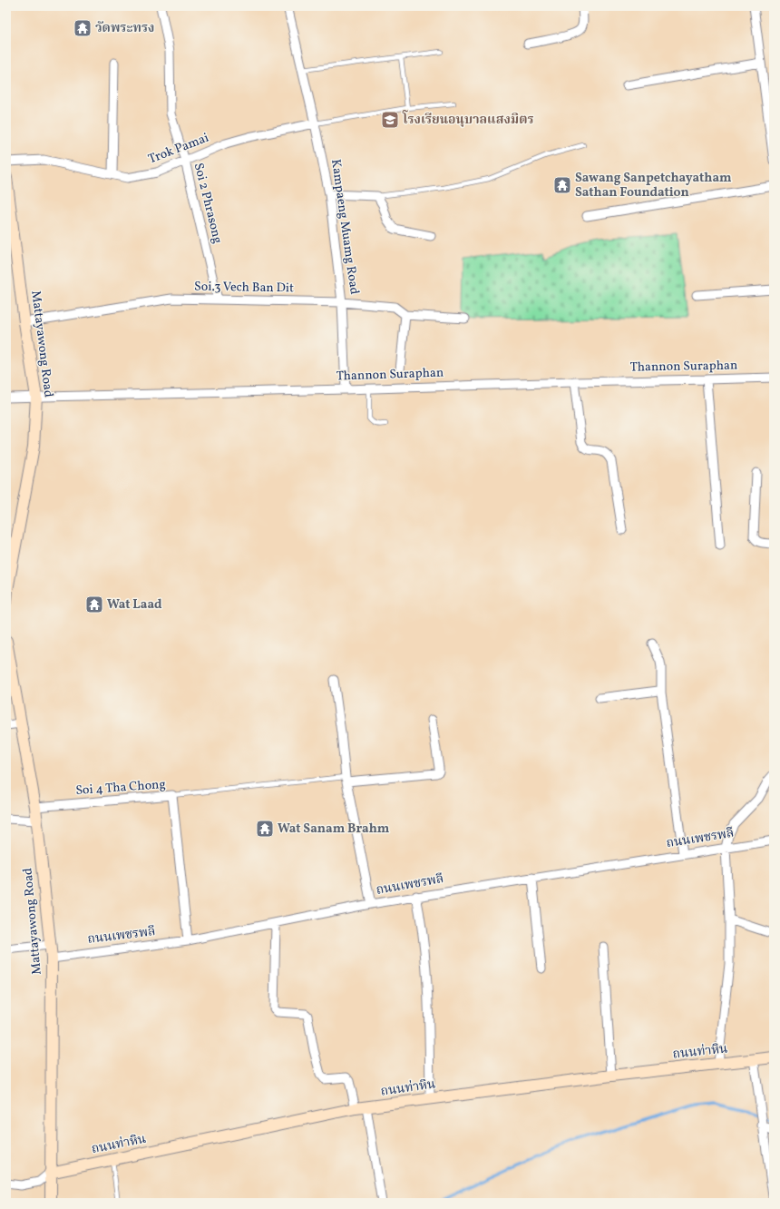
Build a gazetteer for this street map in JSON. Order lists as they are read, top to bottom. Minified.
{"streets":{"street":["Trok Pamai","Soi 2 Phrasong","Kampaeng Muamg Road","Soi.3 Vech Ban Dit","Mattayawong Road","Thannon Suraphan","Soi 4 Tha Chong","ถนนเพชรพลี","ถนนท่าหิน"]},"crossings":[["Trok Pamai","Soi 2 Phrasong"],["Trok Pamai","Kampaeng Muamg Road"],["Soi 2 Phrasong","Soi.3 Vech Ban Dit"],["Kampaeng Muamg Road","Soi.3 Vech Ban Dit"],["Kampaeng Muamg Road","Thannon Suraphan"],["Soi.3 Vech Ban Dit","Mattayawong Road"],["Mattayawong Road","Thannon Suraphan"],["Mattayawong Road","Soi 4 Tha Chong"],["Mattayawong Road","ถนนเพชรพลี"],["Mattayawong Road","ถนนท่าหิน"],["Soi 4 Tha Chong","ถนนเพชรพลี"]],"places":{"temple":["วัดพระทรง","Sawang Sanpetchayatham Sathan Foundation","Wat Laad","Wat Sanam Brahm"],"school or university":["โรงเรียนอนุบาลแสงมิตร"]}}
